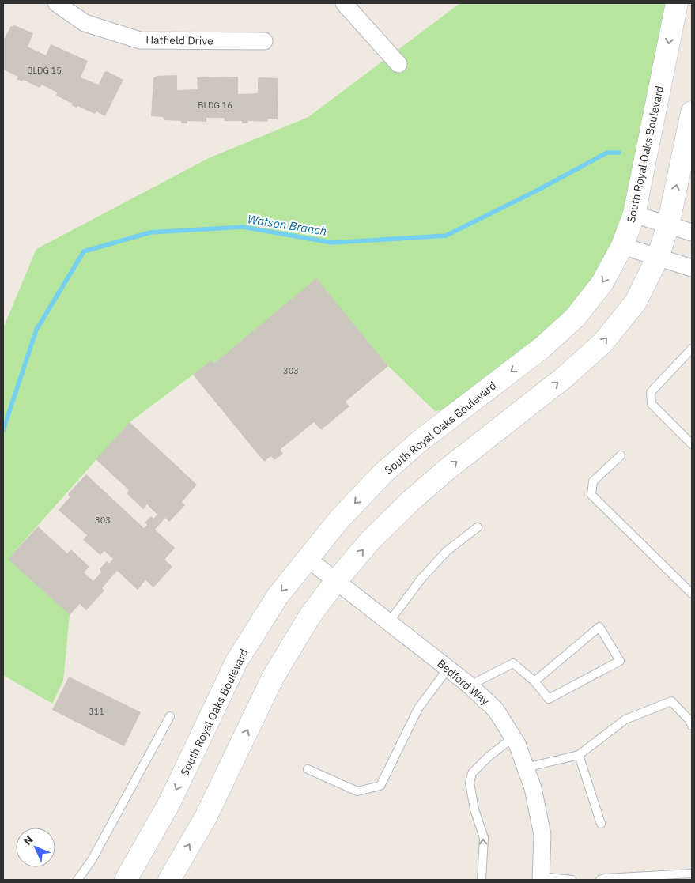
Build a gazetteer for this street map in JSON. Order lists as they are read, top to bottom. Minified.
{"streets":{"main road":["South Royal Oaks Boulevard"],"street":["Hatfield Drive","Bedford Way"]},"crossings":[["South Royal Oaks Boulevard","Bedford Way"]],"water":["Watson Branch"],"house_numbers":["BLDG 15","BLDG 16","303","303","311"],"north":"top left"}
